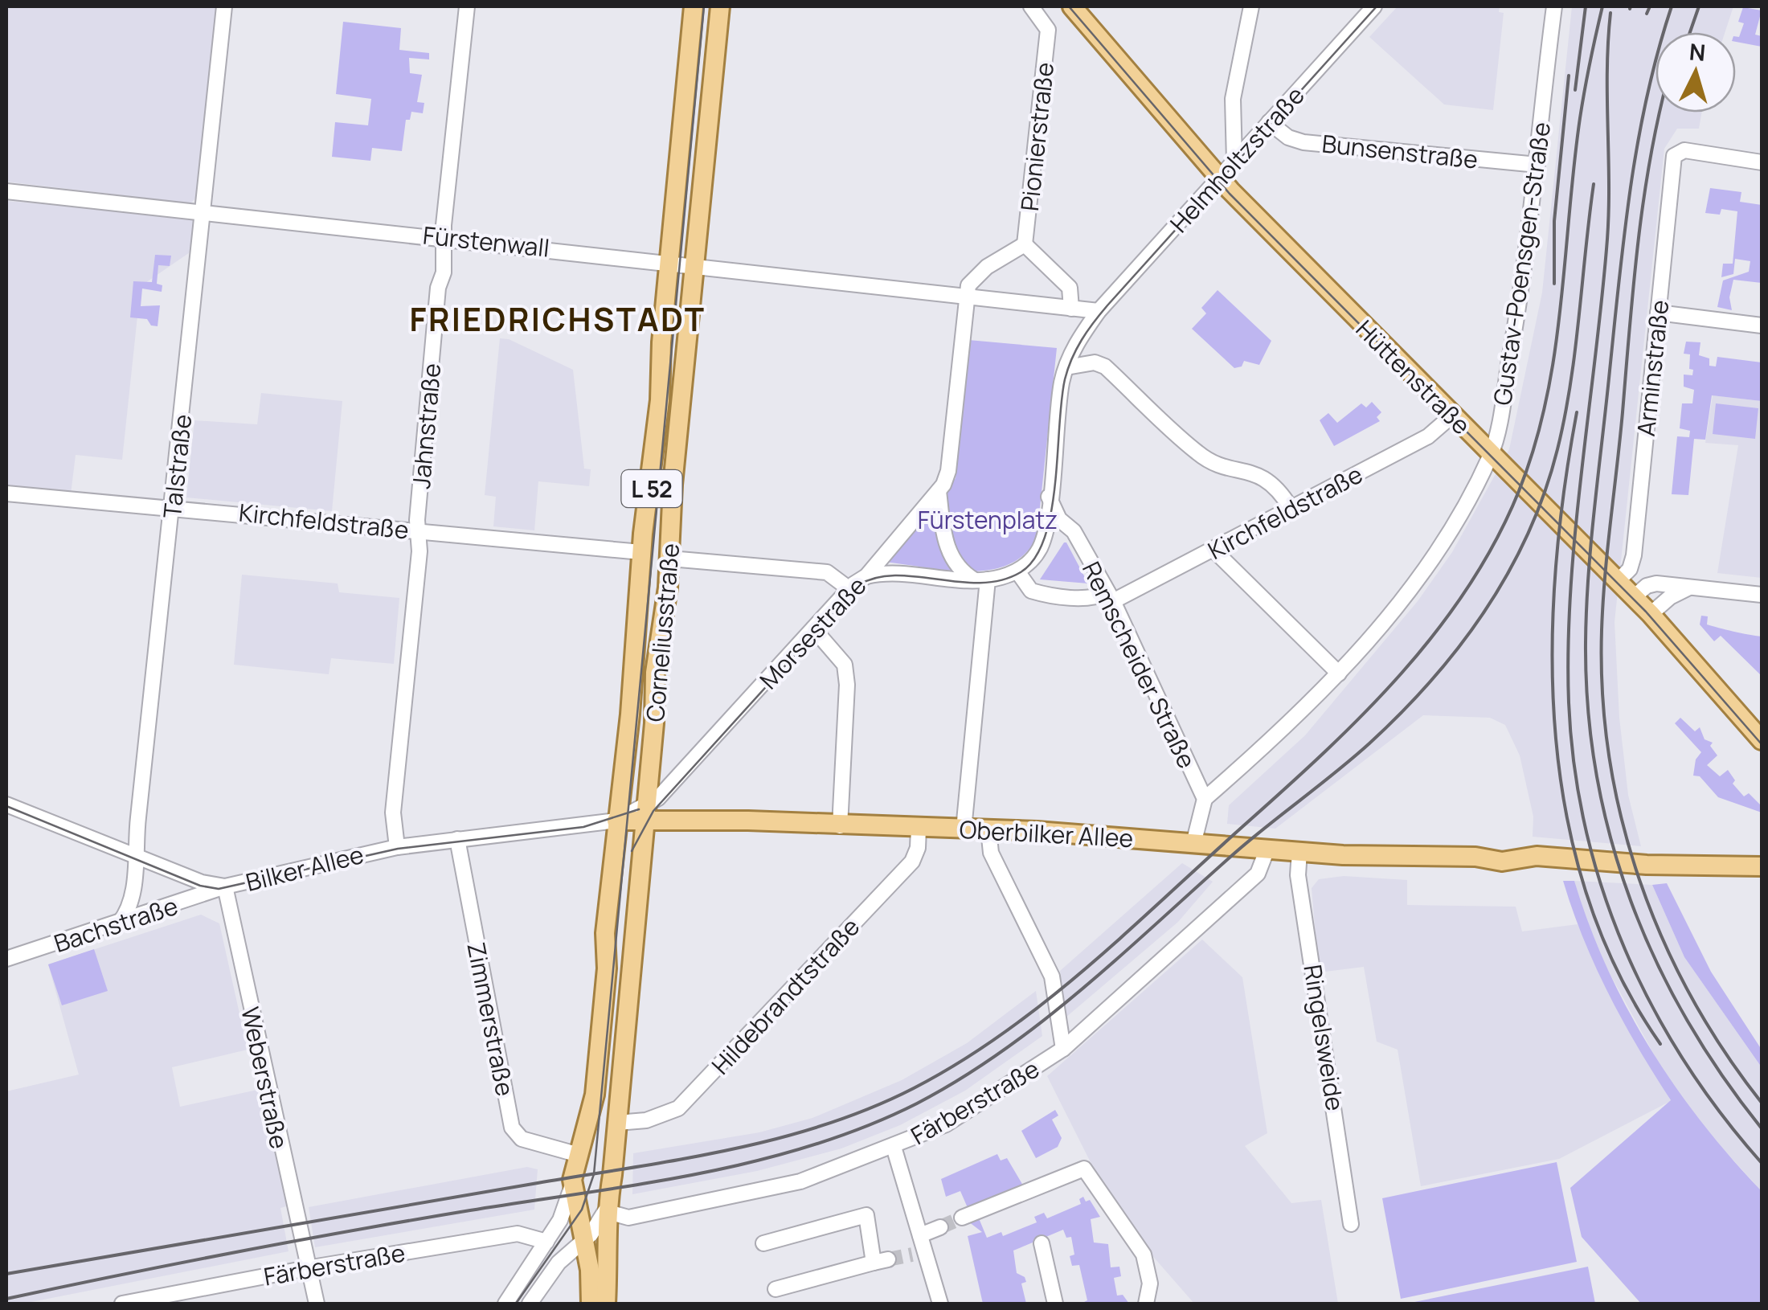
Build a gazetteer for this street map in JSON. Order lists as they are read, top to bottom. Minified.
{"streets":{"main road":["Hüttenstraße","L 52","Corneliusstraße","Oberbilker Allee"],"street":["Pionierstraße","Bunsenstraße","Helmholtzstraße","Fürstenwall","Gustav-Poensgen-Straße","Arminstraße","Jahnstraße","Talstraße","Kirchfeldstraße","Morsestraße","Remscheider Straße","Bilker Allee","Bachstraße","Hildebrandtstraße","Zimmerstraße","Ringelsweide","Weberstraße","Färberstraße"]},"crossings":[["Bunsenstraße","Helmholtzstraße"],["Bunsenstraße","Gustav-Poensgen-Straße"],["Helmholtzstraße","Hüttenstraße"],["Fürstenwall","Jahnstraße"],["Fürstenwall","Talstraße"],["Fürstenwall","Corneliusstraße"],["Gustav-Poensgen-Straße","Hüttenstraße"],["Gustav-Poensgen-Straße","Remscheider Straße"],["Arminstraße","Hüttenstraße"],["Hüttenstraße","Kirchfeldstraße"],["Jahnstraße","Kirchfeldstraße"],["Jahnstraße","Bilker Allee"],["Talstraße","Kirchfeldstraße"],["Talstraße","Bilker Allee"],["Talstraße","Bachstraße"],["L 52","Corneliusstraße"],["L 52","Färberstraße"],["Kirchfeldstraße","Corneliusstraße"],["Kirchfeldstraße","Remscheider Straße"],["Corneliusstraße","Morsestraße"],["Corneliusstraße","Oberbilker Allee"],["Corneliusstraße","Bilker Allee"],["Corneliusstraße","Hildebrandtstraße"],["Corneliusstraße","Zimmerstraße"],["Corneliusstraße","Färberstraße"],["Morsestraße","Oberbilker Allee"],["Remscheider Straße","Oberbilker Allee"],["Oberbilker Allee","Bilker Allee"],["Oberbilker Allee","Hildebrandtstraße"],["Oberbilker Allee","Ringelsweide"],["Oberbilker Allee","Färberstraße"],["Bilker Allee","Bachstraße"],["Bilker Allee","Zimmerstraße"],["Bilker Allee","Weberstraße"],["Bachstraße","Weberstraße"],["Weberstraße","Färberstraße"]],"districts":["FRIEDRICHSTADT"],"parks":["Fürstenplatz"],"north":"top"}
